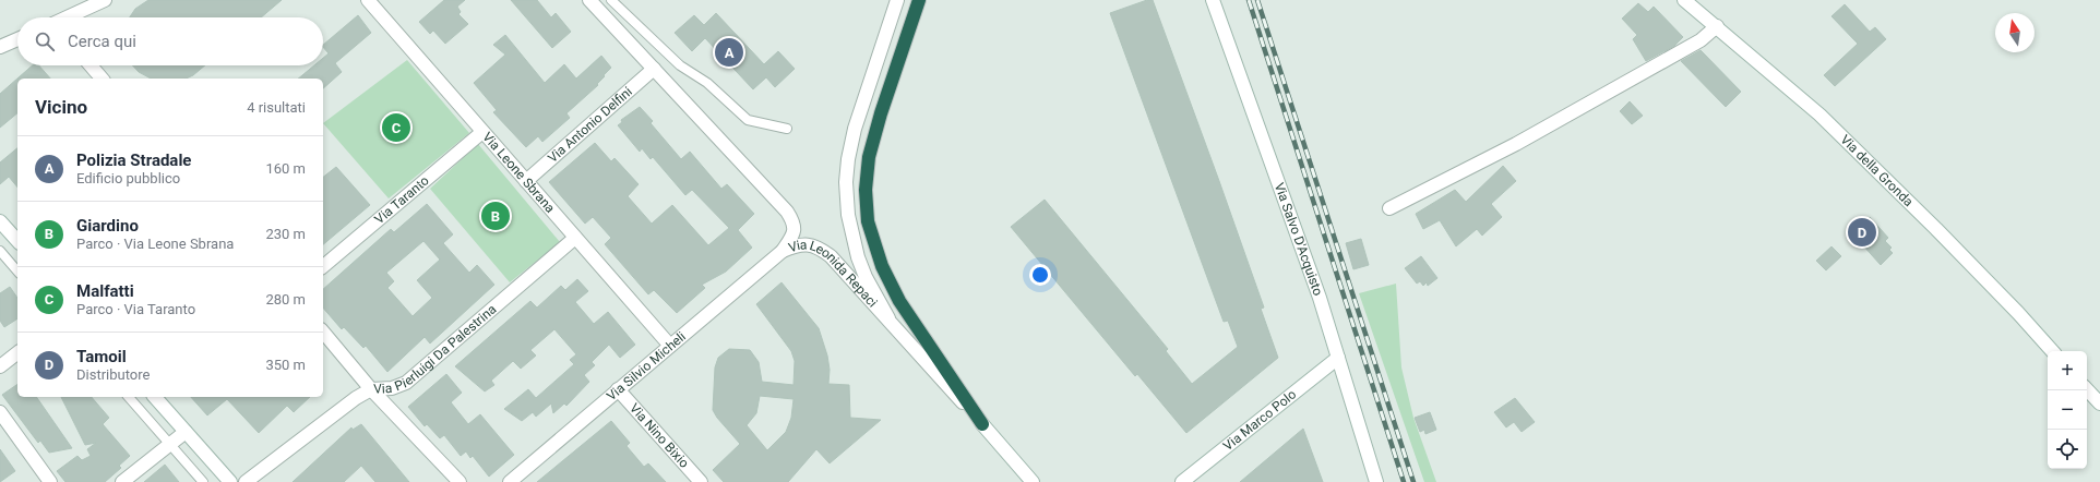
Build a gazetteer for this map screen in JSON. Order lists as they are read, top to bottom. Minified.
{"streets":{"street":["Via Antonio Delfini","Via della Gronda","Via Leone Sbrana","Via Taranto","Via Salvo D'Acquisto","Via Leonida Repaci","Via Pierluigi Da Palestrina","Via Silvio Micheli","Via Marco Polo","Via Nino Bixio"]},"crossings":[["Via Antonio Delfini","Via Leone Sbrana"],["Via Antonio Delfini","Via Leonida Repaci"],["Via Leone Sbrana","Via Taranto"],["Via Leone Sbrana","Via Pierluigi Da Palestrina"],["Via Leone Sbrana","Via Silvio Micheli"],["Via Salvo D'Acquisto","Via Marco Polo"],["Via Leonida Repaci","Via Silvio Micheli"],["Via Silvio Micheli","Via Nino Bixio"]],"north":"top","page":{"search":"Cerca qui","pins":["A","C","B","D"],"heading":["Vicino","4 risultati"],"list":[{"mark":"A","name":"Polizia Stradale","note":"Edificio pubblico","value":"160 m"},{"mark":"B","name":"Giardino","note":"Parco · Via Leone Sbrana","value":"230 m"},{"mark":"C","name":"Malfatti","note":"Parco · Via Taranto","value":"280 m"},{"mark":"D","name":"Tamoil","note":"Distributore","value":"350 m"}],"map_buttons":["+","−"]}}
